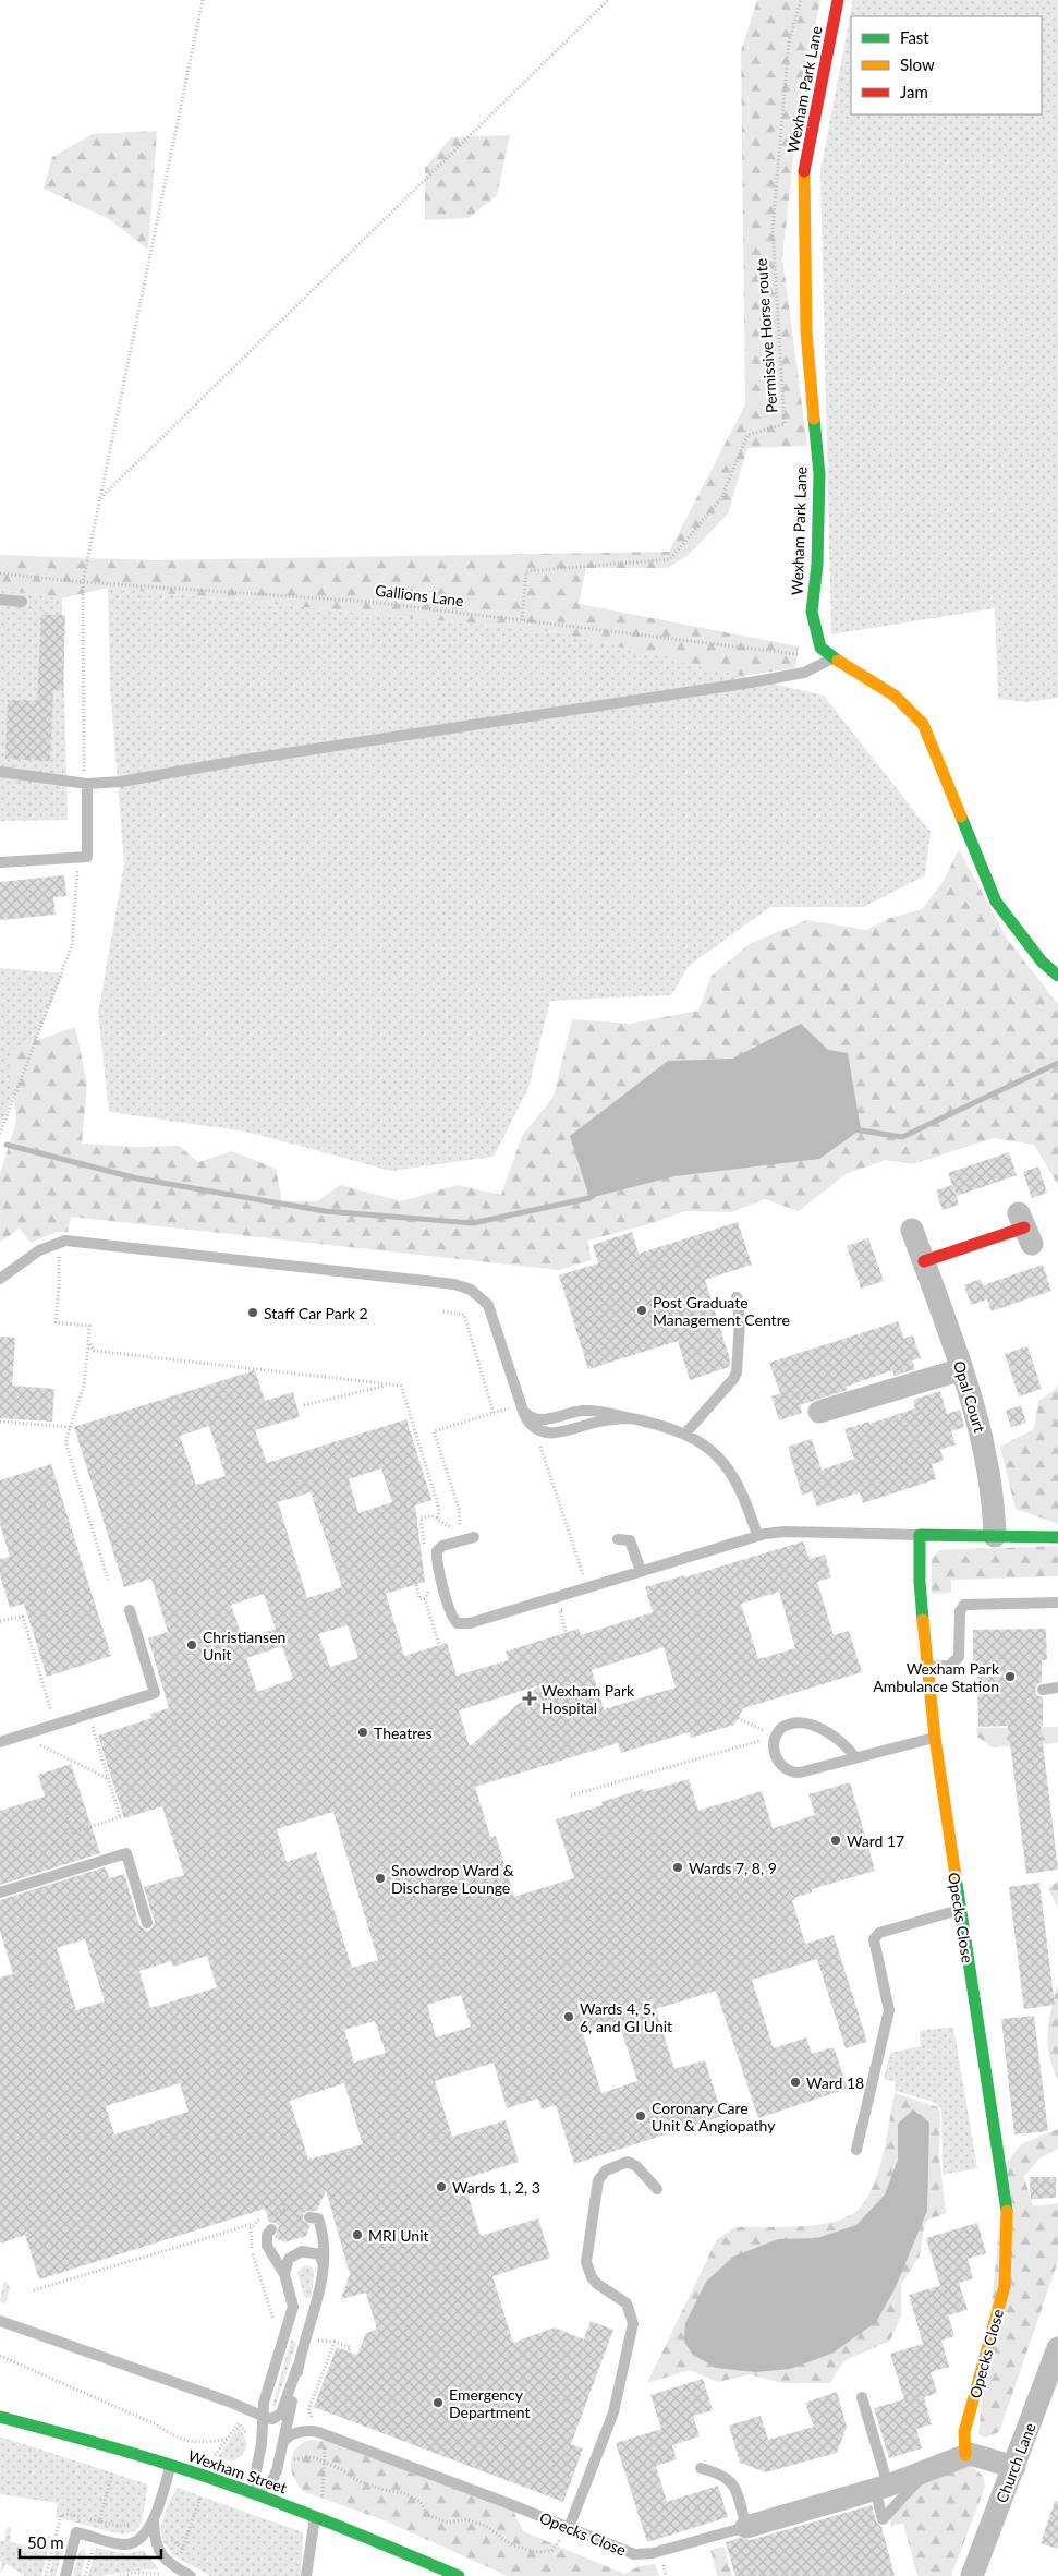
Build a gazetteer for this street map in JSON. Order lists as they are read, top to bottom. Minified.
{"streets":{"street":["Wexham Park Lane","Opal Court","Opecks Close","Church Lane","Wexham Street"],"path":["Permissive Horse route","Gallions Lane"]},"crossings":[["Permissive Horse route","Gallions Lane"]],"places":{"other":["Post Graduate Management Centre","Staff Car Park 2","Christiansen Unit","Wexham Park Ambulance Station","Theatres","Ward 17","Wards 7, 8, 9","Snowdrop Ward & Discharge Lounge","Wards 4, 5, 6, and GI Unit","Ward 18","Coronary Care Unit & Angiopathy","Wards 1, 2, 3","MRI Unit","Emergency Department"],"health":["Wexham Park Hospital"]},"legend":["Fast","Slow","Jam"],"scale_bar":"50 m"}
